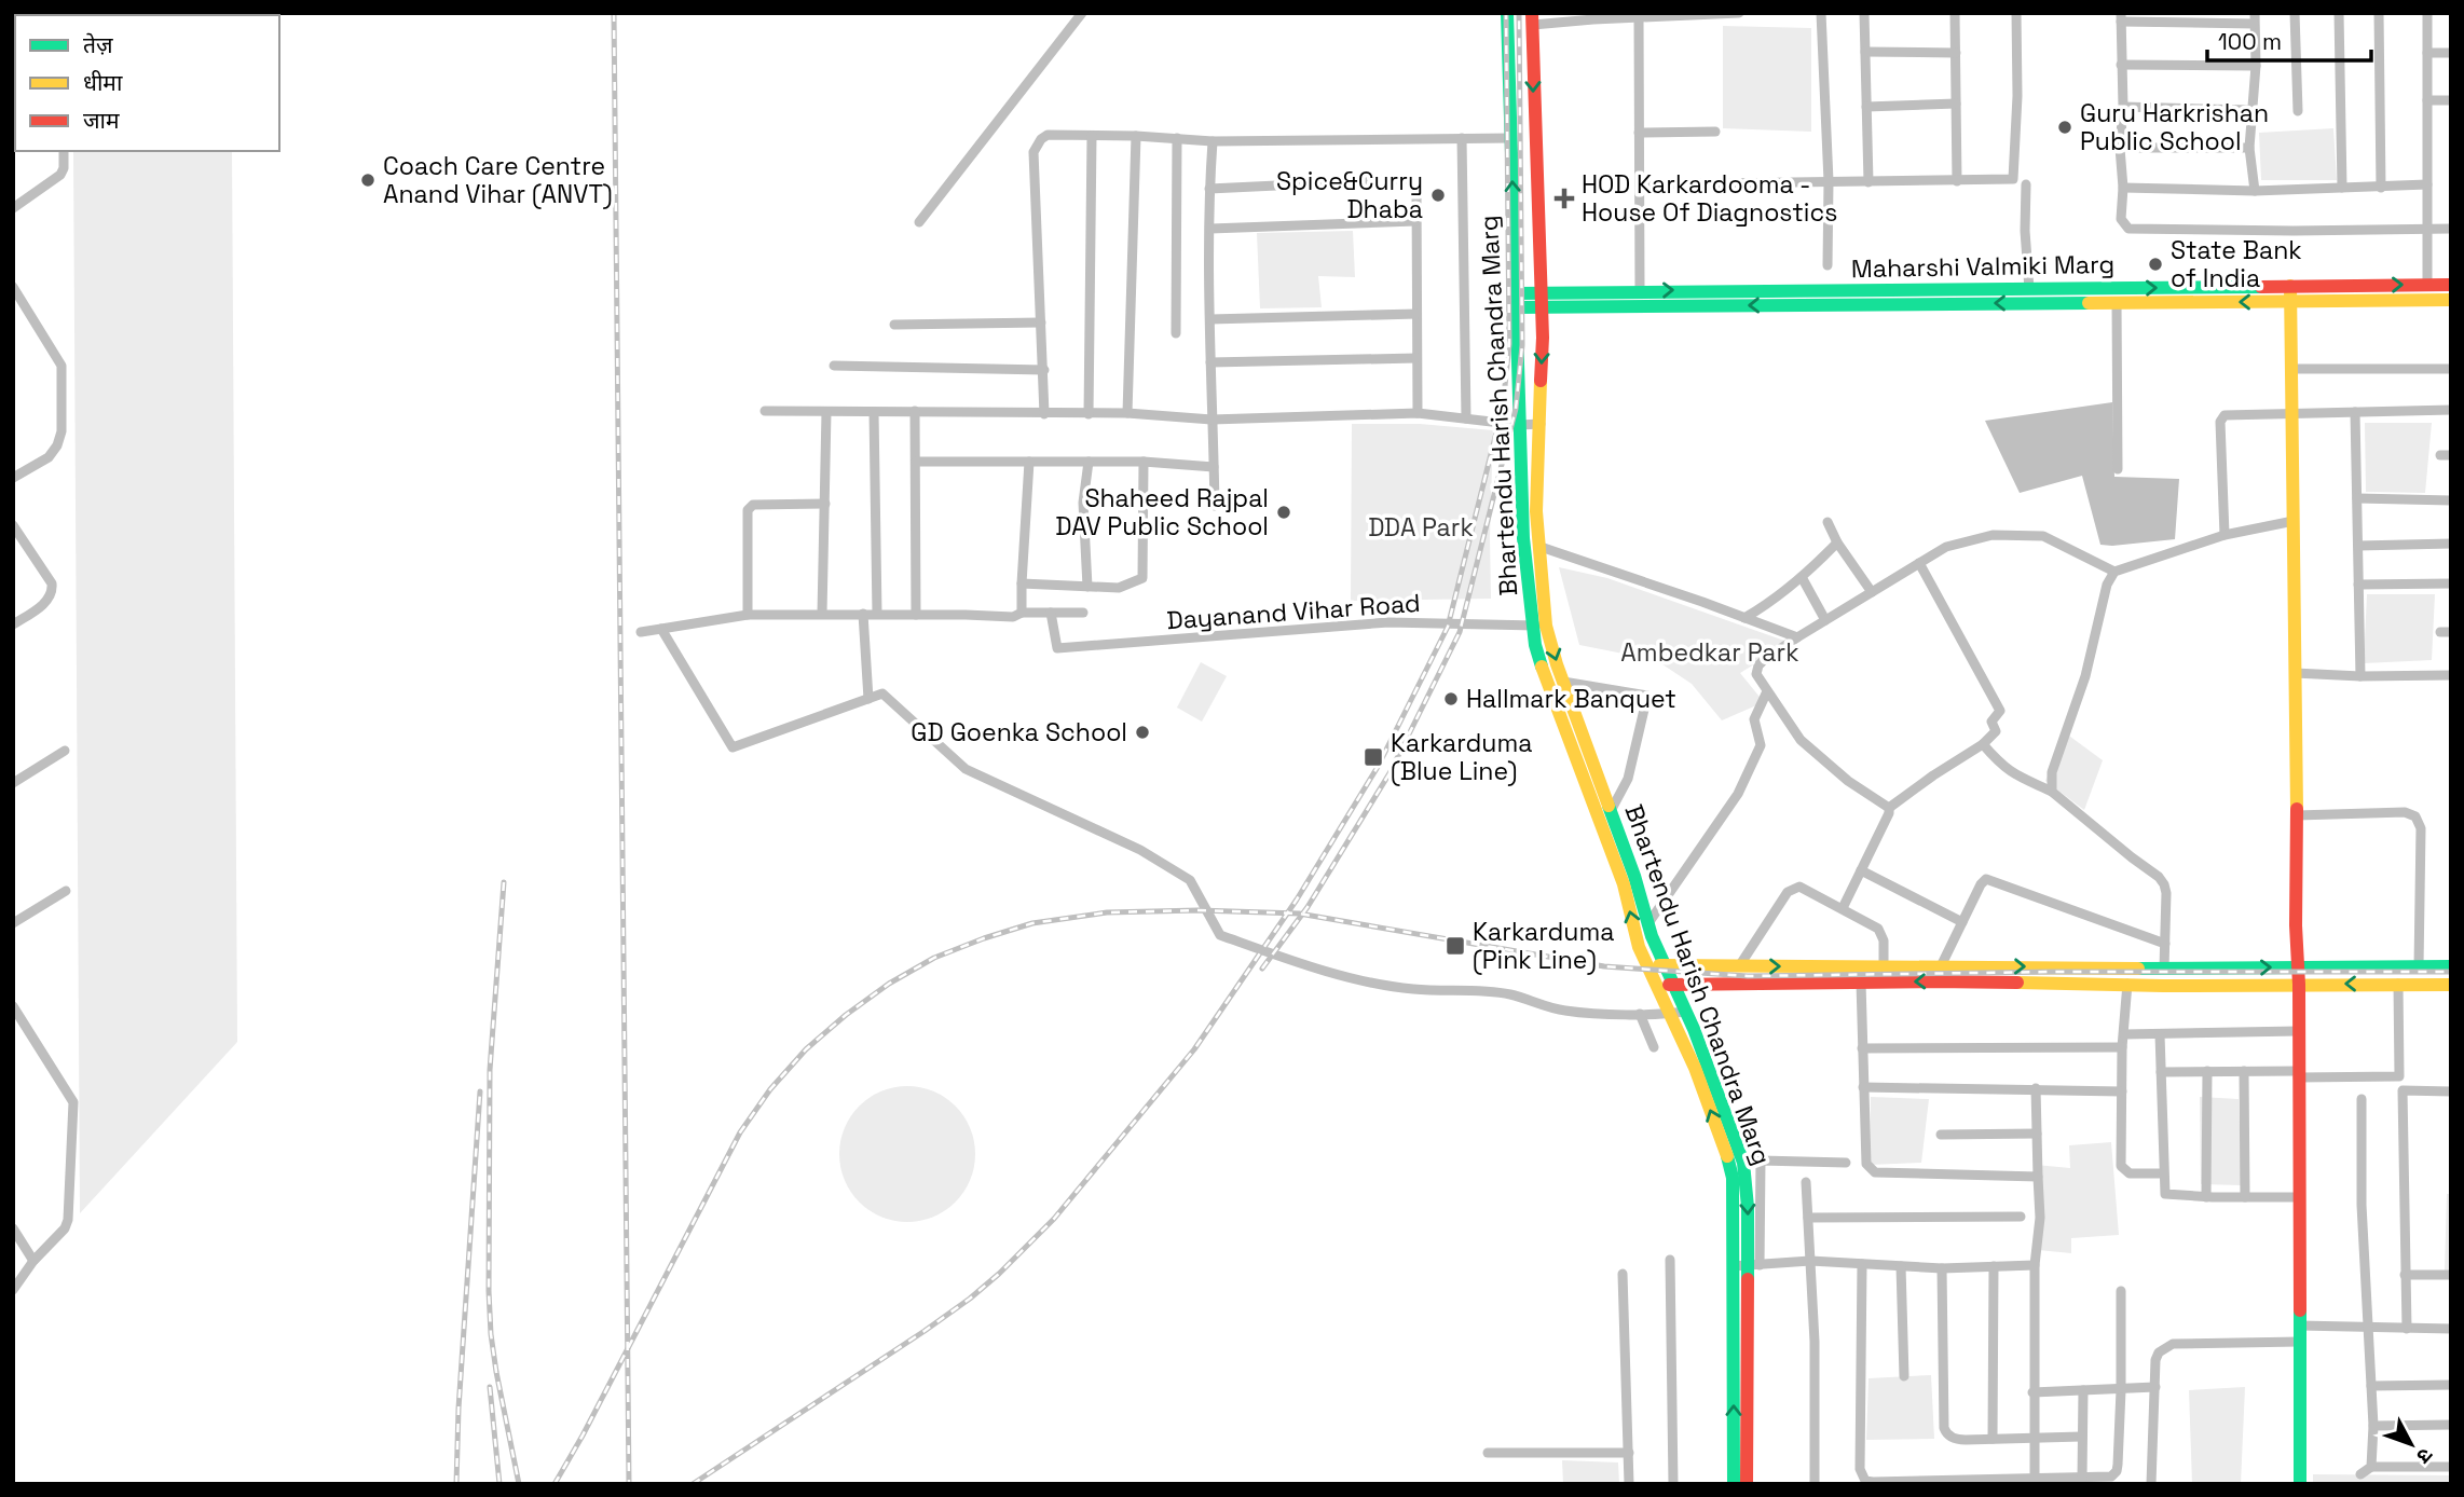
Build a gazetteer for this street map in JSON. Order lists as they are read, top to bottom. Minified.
{"streets":{"street":["Maharshi Valmiki Marg","Bhartendu Harish Chandra Marg","Dayanand Vihar Road"]},"crossings":[["Maharshi Valmiki Marg","Bhartendu Harish Chandra Marg"],["Bhartendu Harish Chandra Marg","Dayanand Vihar Road"]],"parks":["DDA Park","Ambedkar Park"],"places":{"other":["Guru Harkrishan Public School","Coach Care Centre Anand Vihar (ANVT)","Spice&Curry Dhaba","State Bank of India","Shaheed Rajpal DAV Public School","Hallmark Banquet","GD Goenka School"],"health":["HOD Karkardooma - House Of Diagnostics"],"transit":["Karkarduma (Blue Line)","Karkarduma (Pink Line)"]},"legend":["तेज़","धीमा","जाम"],"scale_bar":"100 m","north":"bottom right"}
